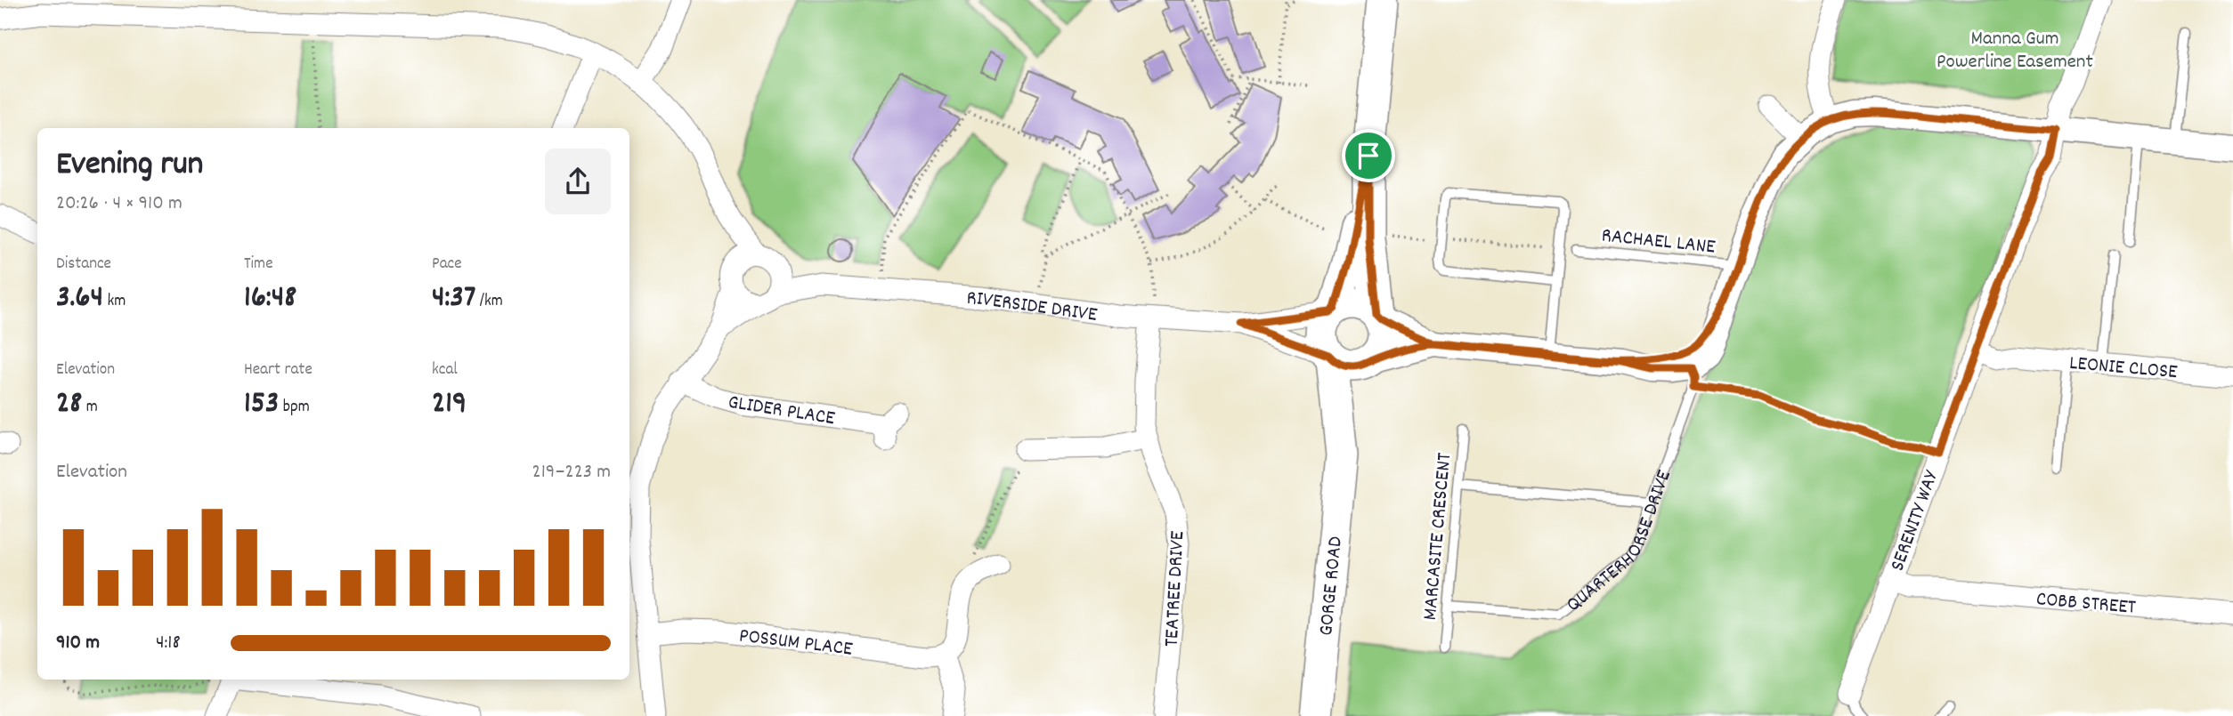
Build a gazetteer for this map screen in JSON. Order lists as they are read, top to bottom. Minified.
{"streets":{"main road":["GORGE ROAD"],"street":["RIVERSIDE DRIVE","LEONIE CLOSE","GLIDER PLACE","SERENITY WAY","TEATREE DRIVE","COBB STREET","POSSUM PLACE"],"lane":["RACHAEL LANE","MARCASITE CRESCENT","QUARTERHORSE DRIVE"]},"crossings":[["RIVERSIDE DRIVE","GORGE ROAD"],["RIVERSIDE DRIVE","TEATREE DRIVE"],["LEONIE CLOSE","SERENITY WAY"],["SERENITY WAY","COBB STREET"],["MARCASITE CRESCENT","QUARTERHORSE DRIVE"]],"parks":["Manna Gum Powerline Easement"],"page":{"heading":["Evening run","20:26 · 4 × 910 m"],"stats":[["Distance","3.64 km"],["Time","16:48"],["Pace","4:37 /km"],["Elevation","28 m"],["Heart rate","153 bpm"],["kcal","219"]],"chart":["Elevation","219–223 m"],"list":[{"name":"910 m","note":"4:18"}]}}
